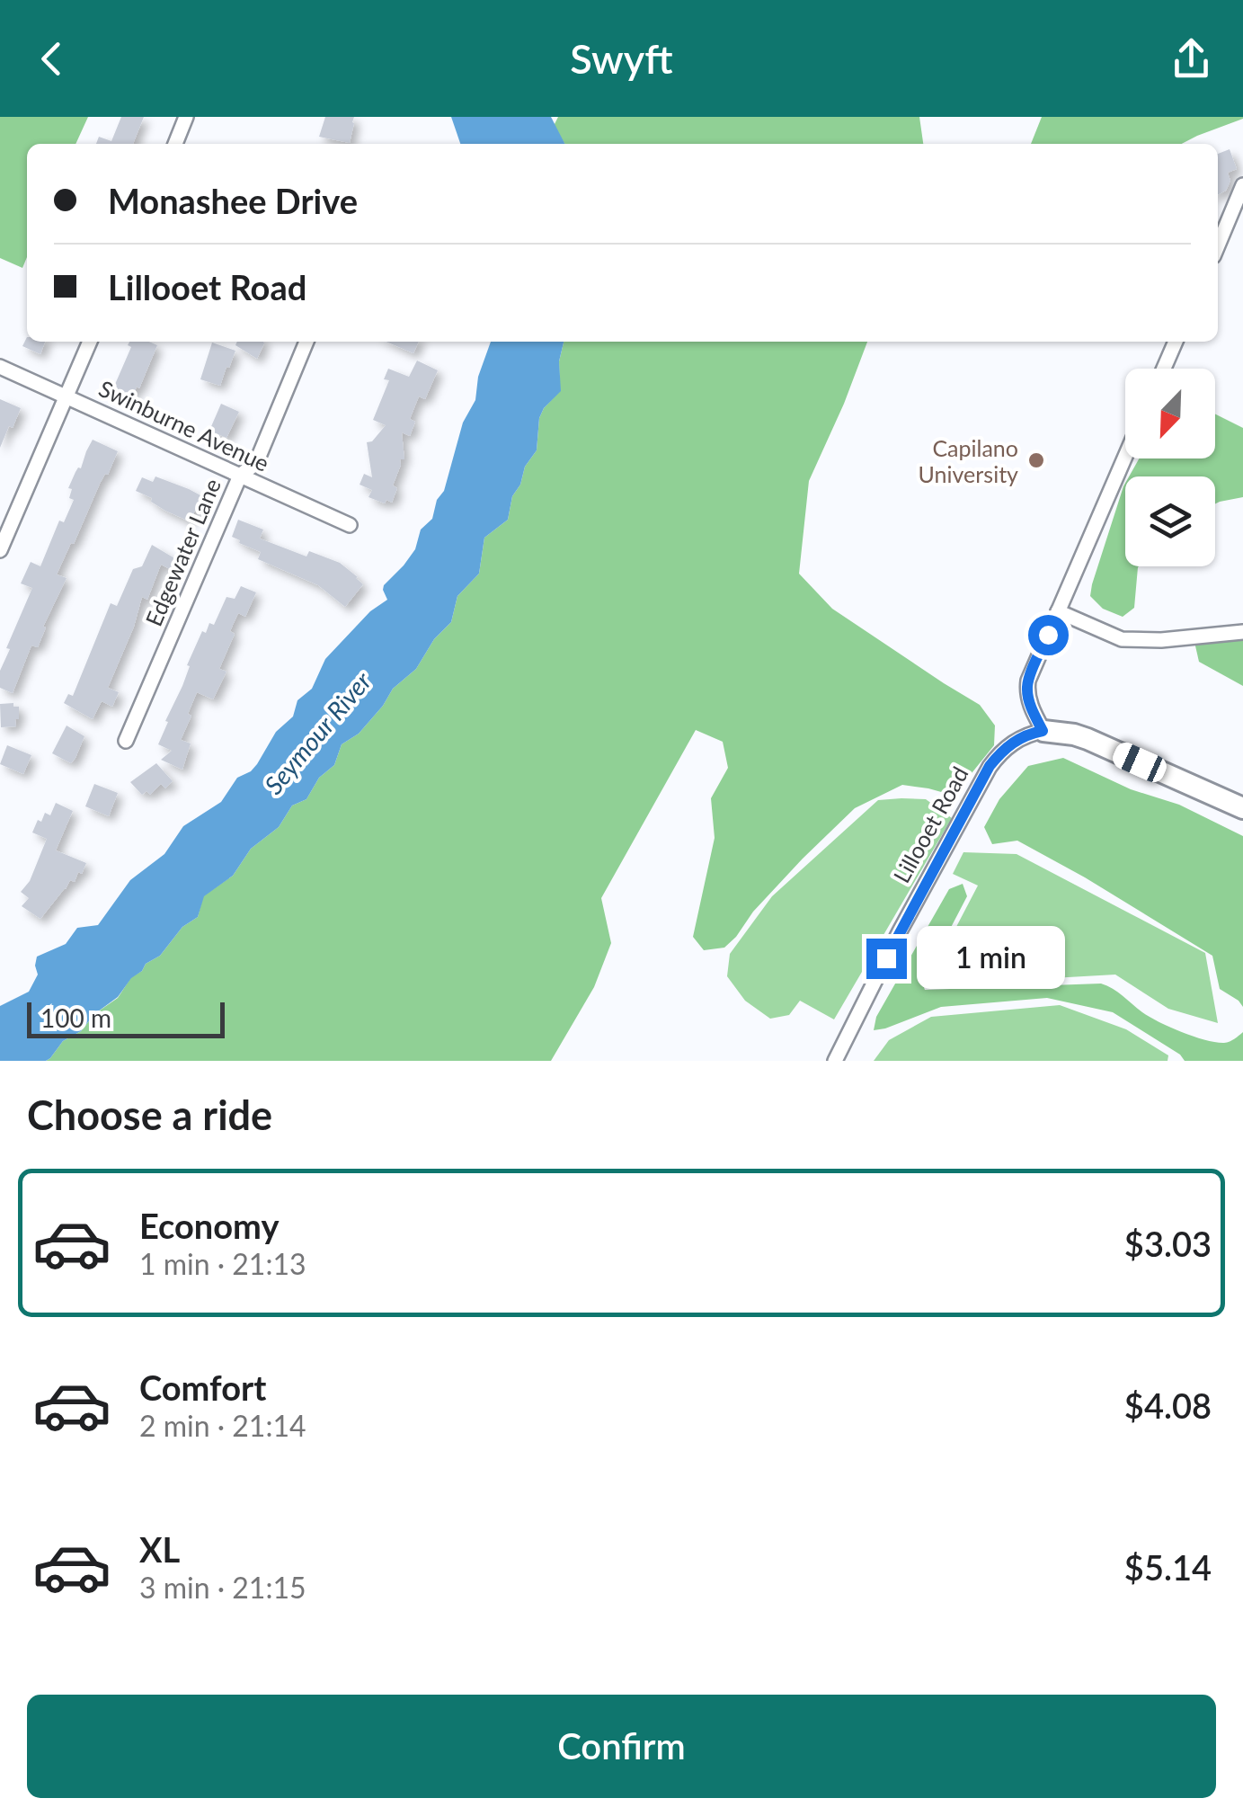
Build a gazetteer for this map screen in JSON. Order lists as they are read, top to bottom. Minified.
{"streets":{"street":["Swinburne Avenue","Edgewater Lane","Lillooet Road"]},"crossings":[["Swinburne Avenue","Edgewater Lane"]],"water":["Seymour River"],"places":["Capilano University"],"scale_bar":"100 m","north":"bottom left","page":{"header":"Swyft","banner":["Monashee Drive","Lillooet Road"],"bubble":"1 min","scale":"100 m","heading":"Choose a ride","list":[{"name":"Economy","note":"1 min · 21:13","value":"$3.03"},{"name":"Comfort","note":"2 min · 21:14","value":"$4.08"},{"name":"XL","note":"3 min · 21:15","value":"$5.14"}],"buttons":"Confirm"}}
